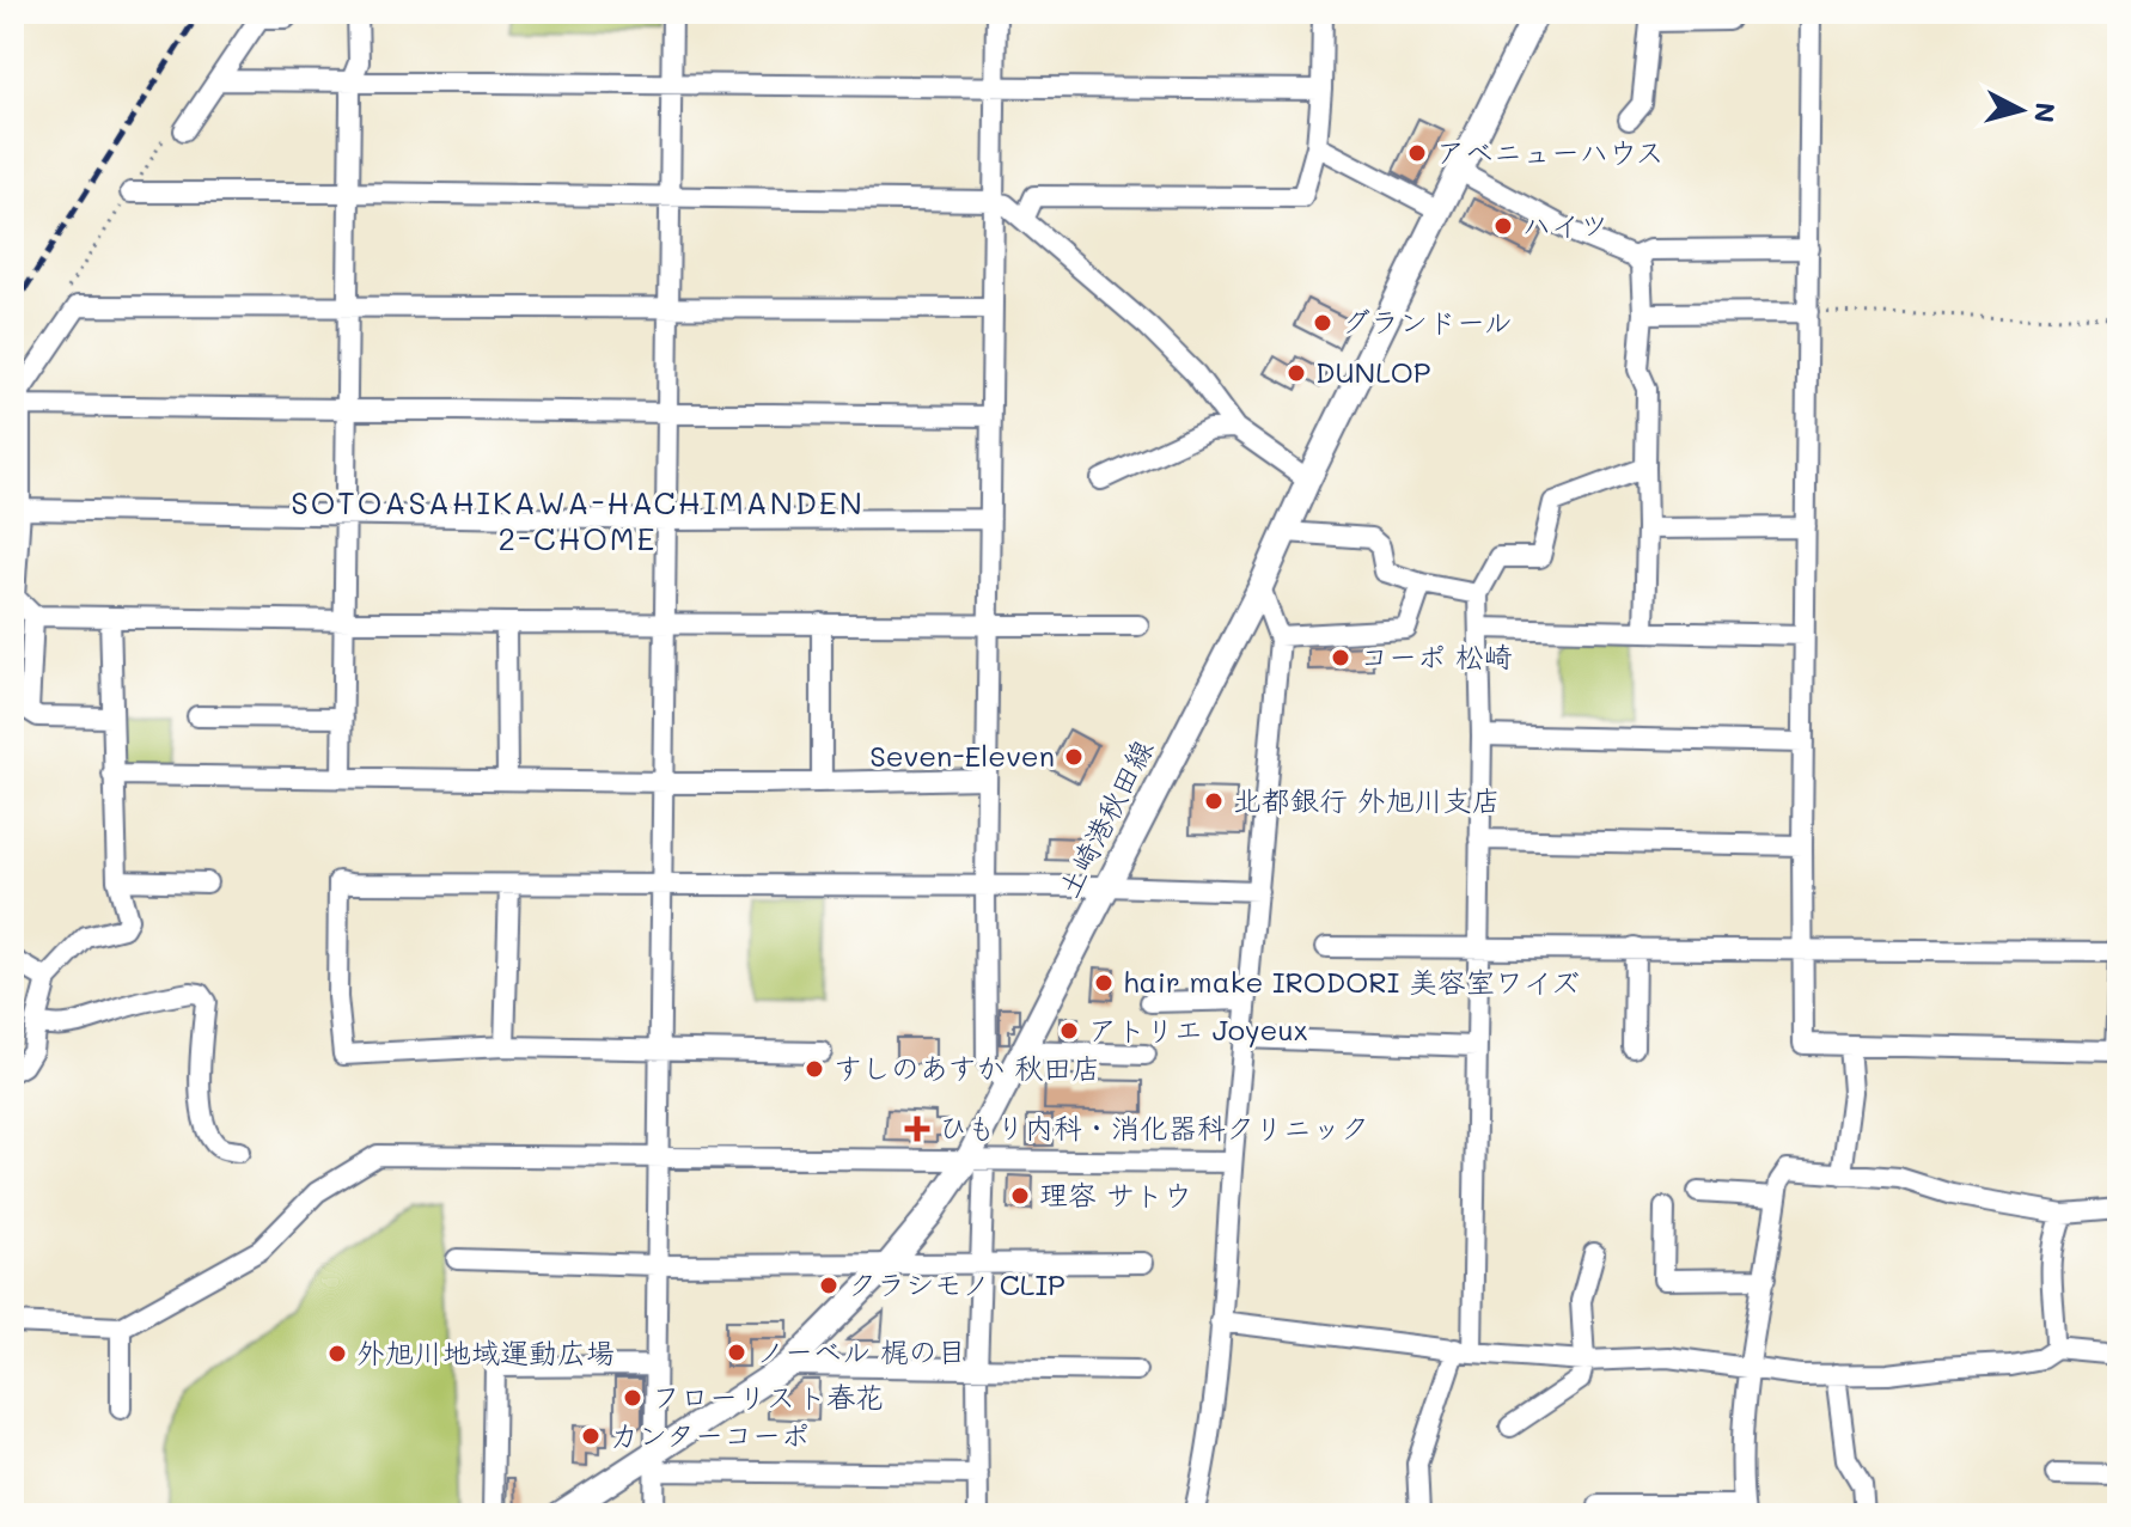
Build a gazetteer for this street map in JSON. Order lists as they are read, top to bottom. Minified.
{"streets":{"main road":["土崎港秋田線"]},"districts":["SOTOASAHIKAWA-HACHIMANDEN 2-CHOME"],"places":{"other":["アベニューハウス","ハイツ","グランドール","DUNLOP","コーポ 松崎","Seven-Eleven","北都銀行 外旭川支店","hair make IRODORI 美容室ワイズ","アトリエ Joyeux","すしのあすか 秋田店","理容 サトウ","クラシモノ CLIP","ノーベル 梶の目","外旭川地域運動広場","フローリスト春花","カンターコーポ"],"health":["ひもり内科・消化器科クリニック"]},"north":"right"}
